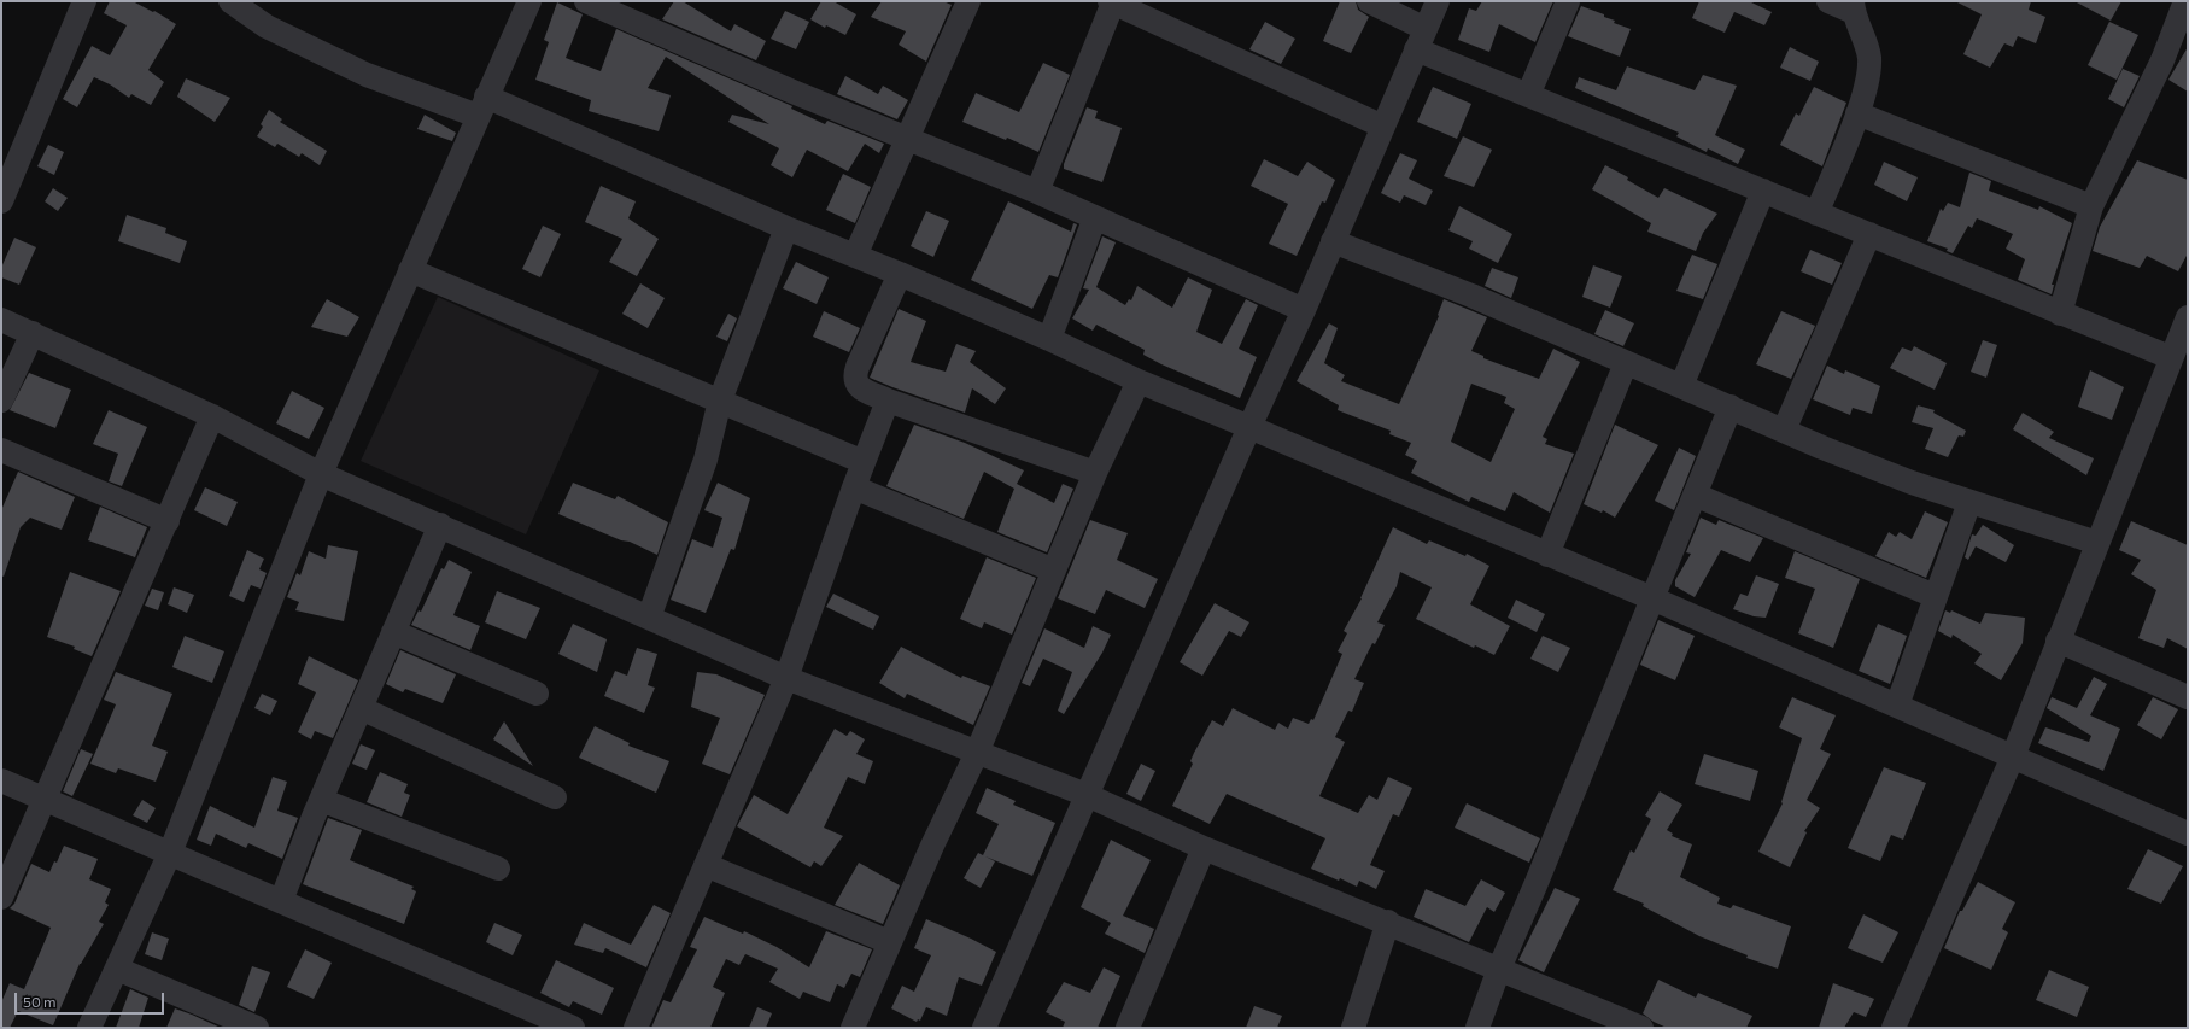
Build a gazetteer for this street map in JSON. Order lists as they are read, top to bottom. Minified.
{"scale_bar":"50 m"}
